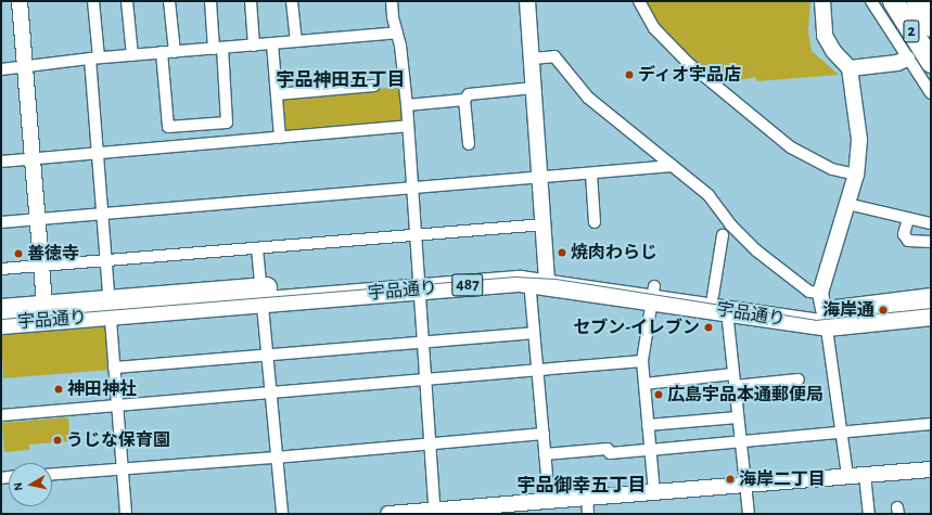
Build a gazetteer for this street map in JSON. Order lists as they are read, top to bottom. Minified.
{"streets":{"highway":["2","487","宇品通り"]},"districts":["宇品神田五丁目","宇品御幸五丁目"],"places":["ディオ宇品店","焼肉わらじ","善徳寺","海岸通","セブン-イレブン","神田神社","広島宇品本通郵便局","うじな保育園","海岸二丁目"],"north":"left"}
